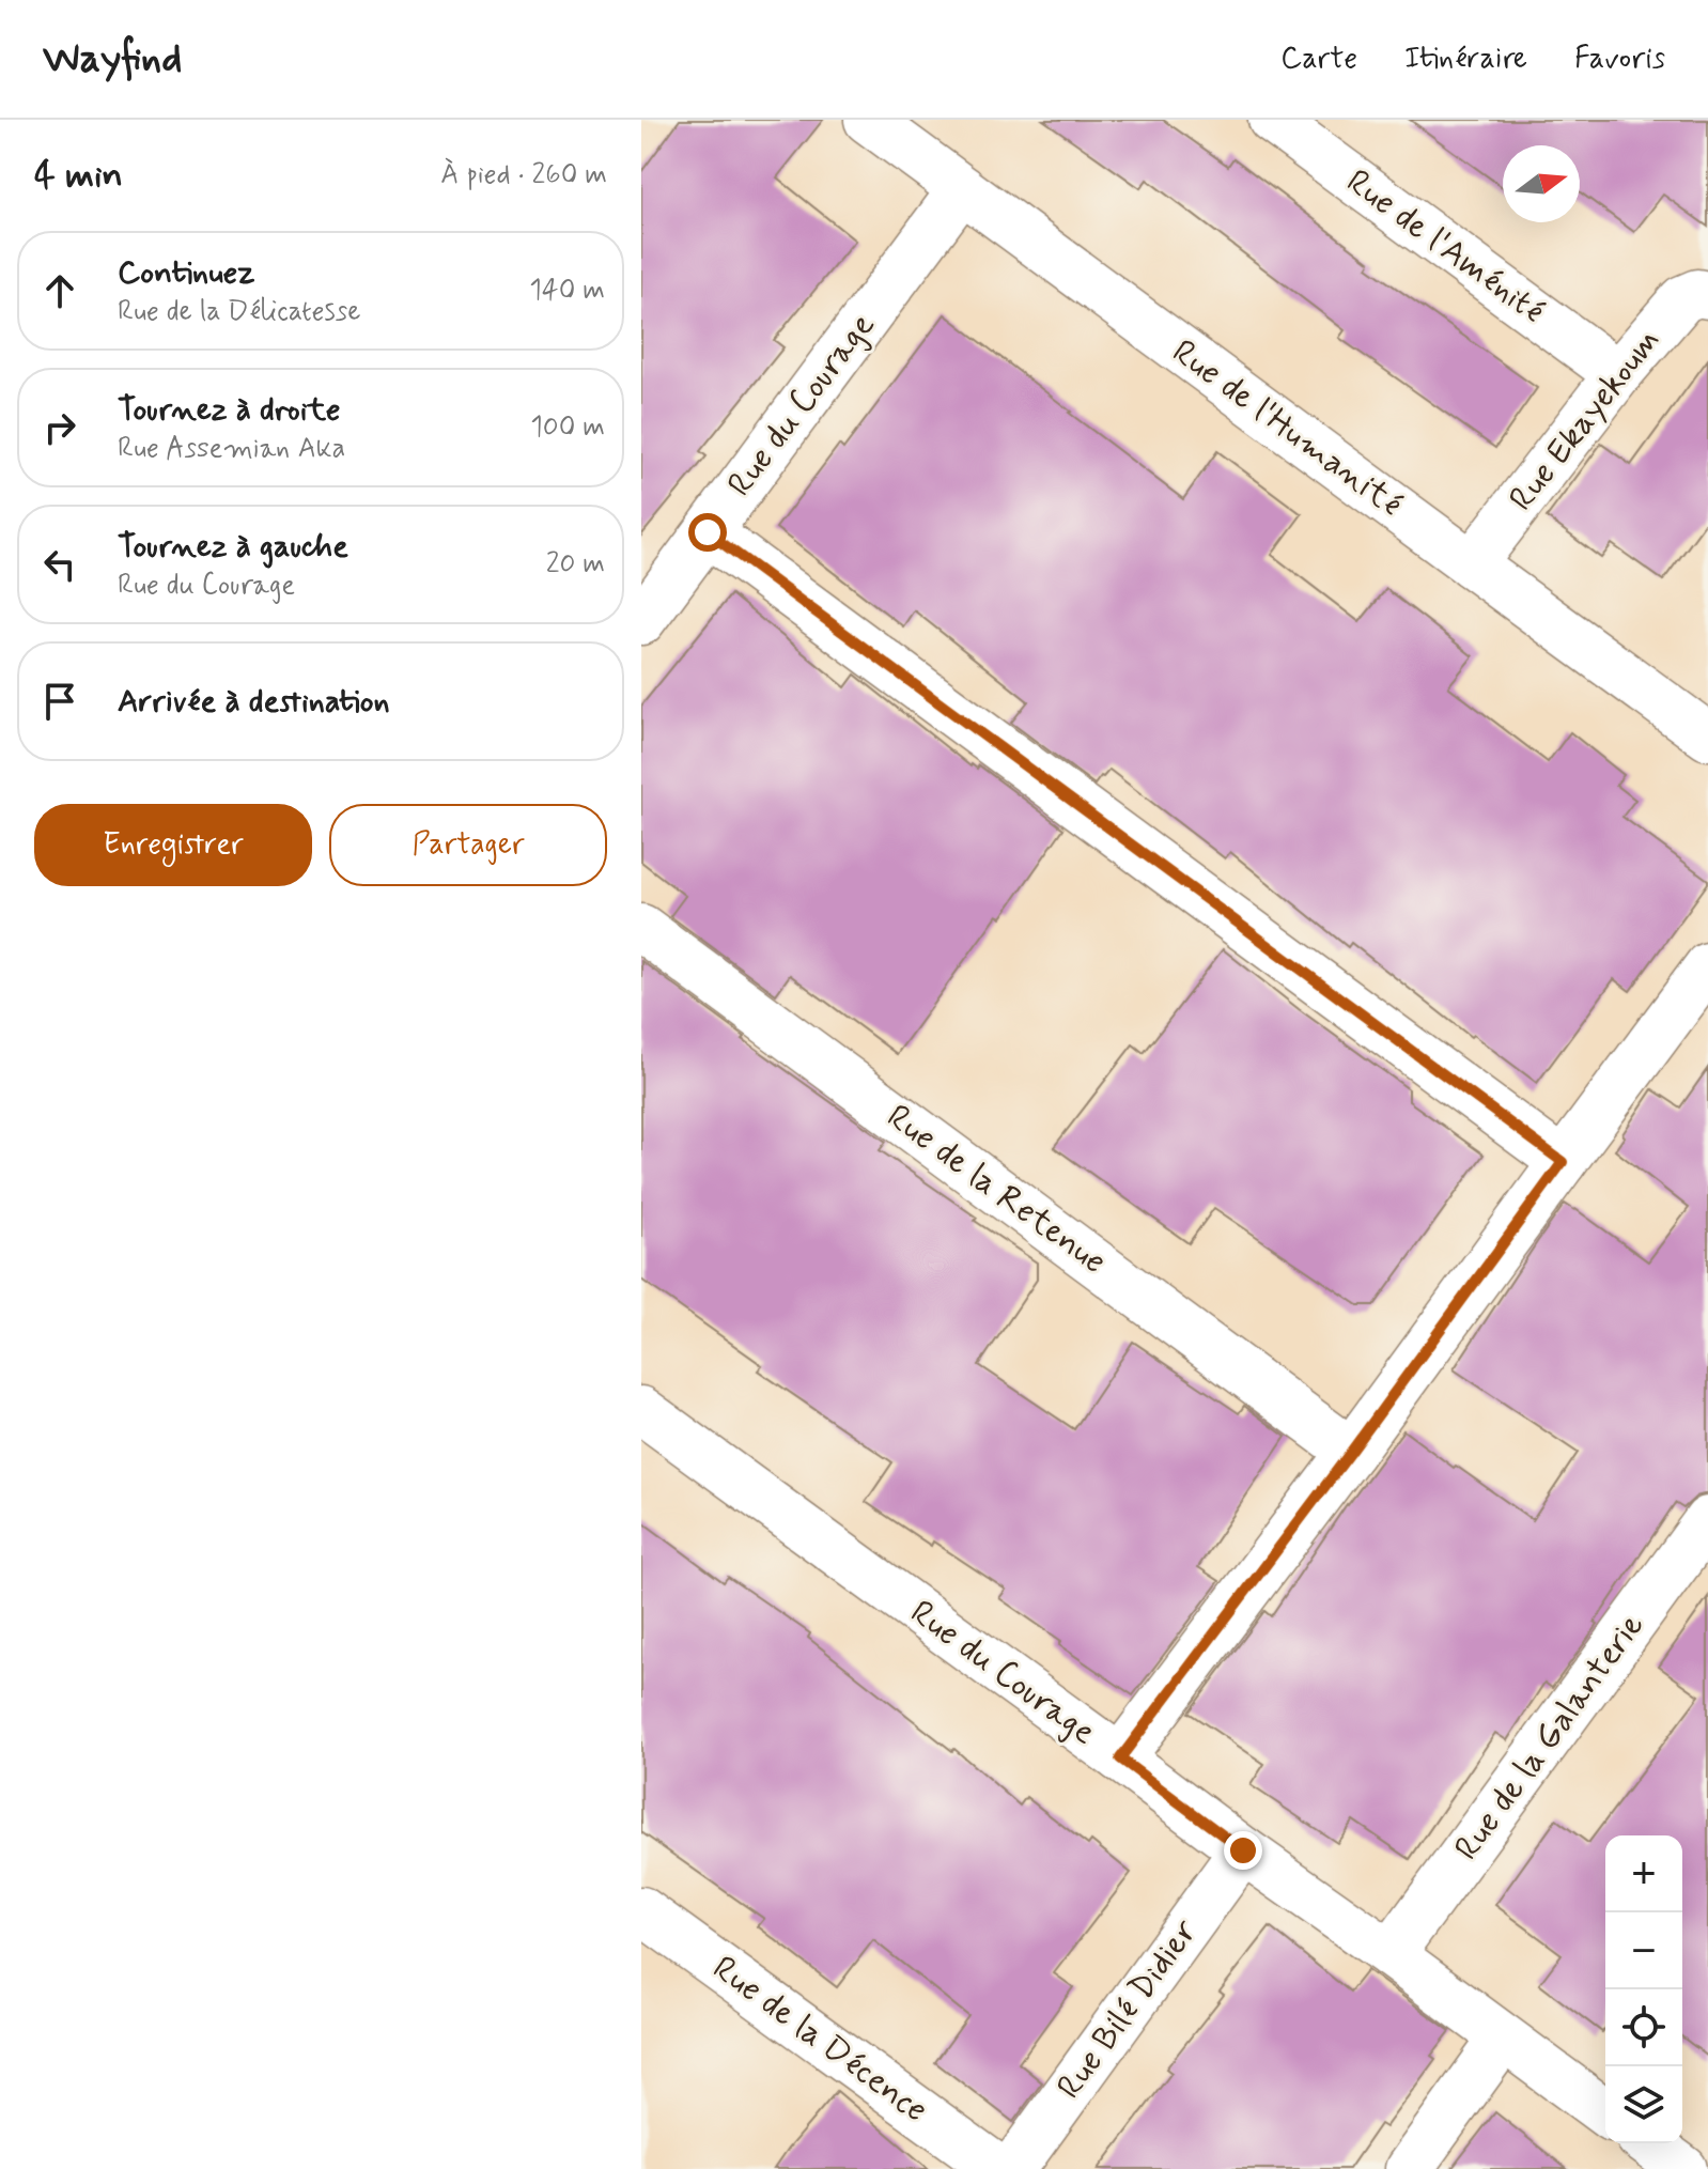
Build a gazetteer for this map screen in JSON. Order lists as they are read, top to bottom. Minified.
{"streets":{"street":["Rue de l'Aménité","Rue du Courage","Rue Ekayekoum","Rue de l'Humanité","Rue de la Retenue","Rue de la Galanterie","Rue Bilé Didier","Rue de la Décence"]},"crossings":[["Rue de l'Aménité","Rue Ekayekoum"],["Rue du Courage","Rue de l'Humanité"],["Rue du Courage","Rue de la Galanterie"],["Rue du Courage","Rue Bilé Didier"],["Rue Ekayekoum","Rue de l'Humanité"]],"north":"right","page":{"header":"Wayfind","nav":["Carte","Itinéraire","Favoris"],"heading":["4 min","À pied · 260 m"],"list":[["Continuez","Rue de la Délicatesse","140 m"],["Tournez à droite","Rue Assemian Aka","100 m"],["Tournez à gauche","Rue du Courage","20 m"],"Arrivée à destination"],"buttons":["Enregistrer","Partager"],"map_buttons":["+","−"]}}
